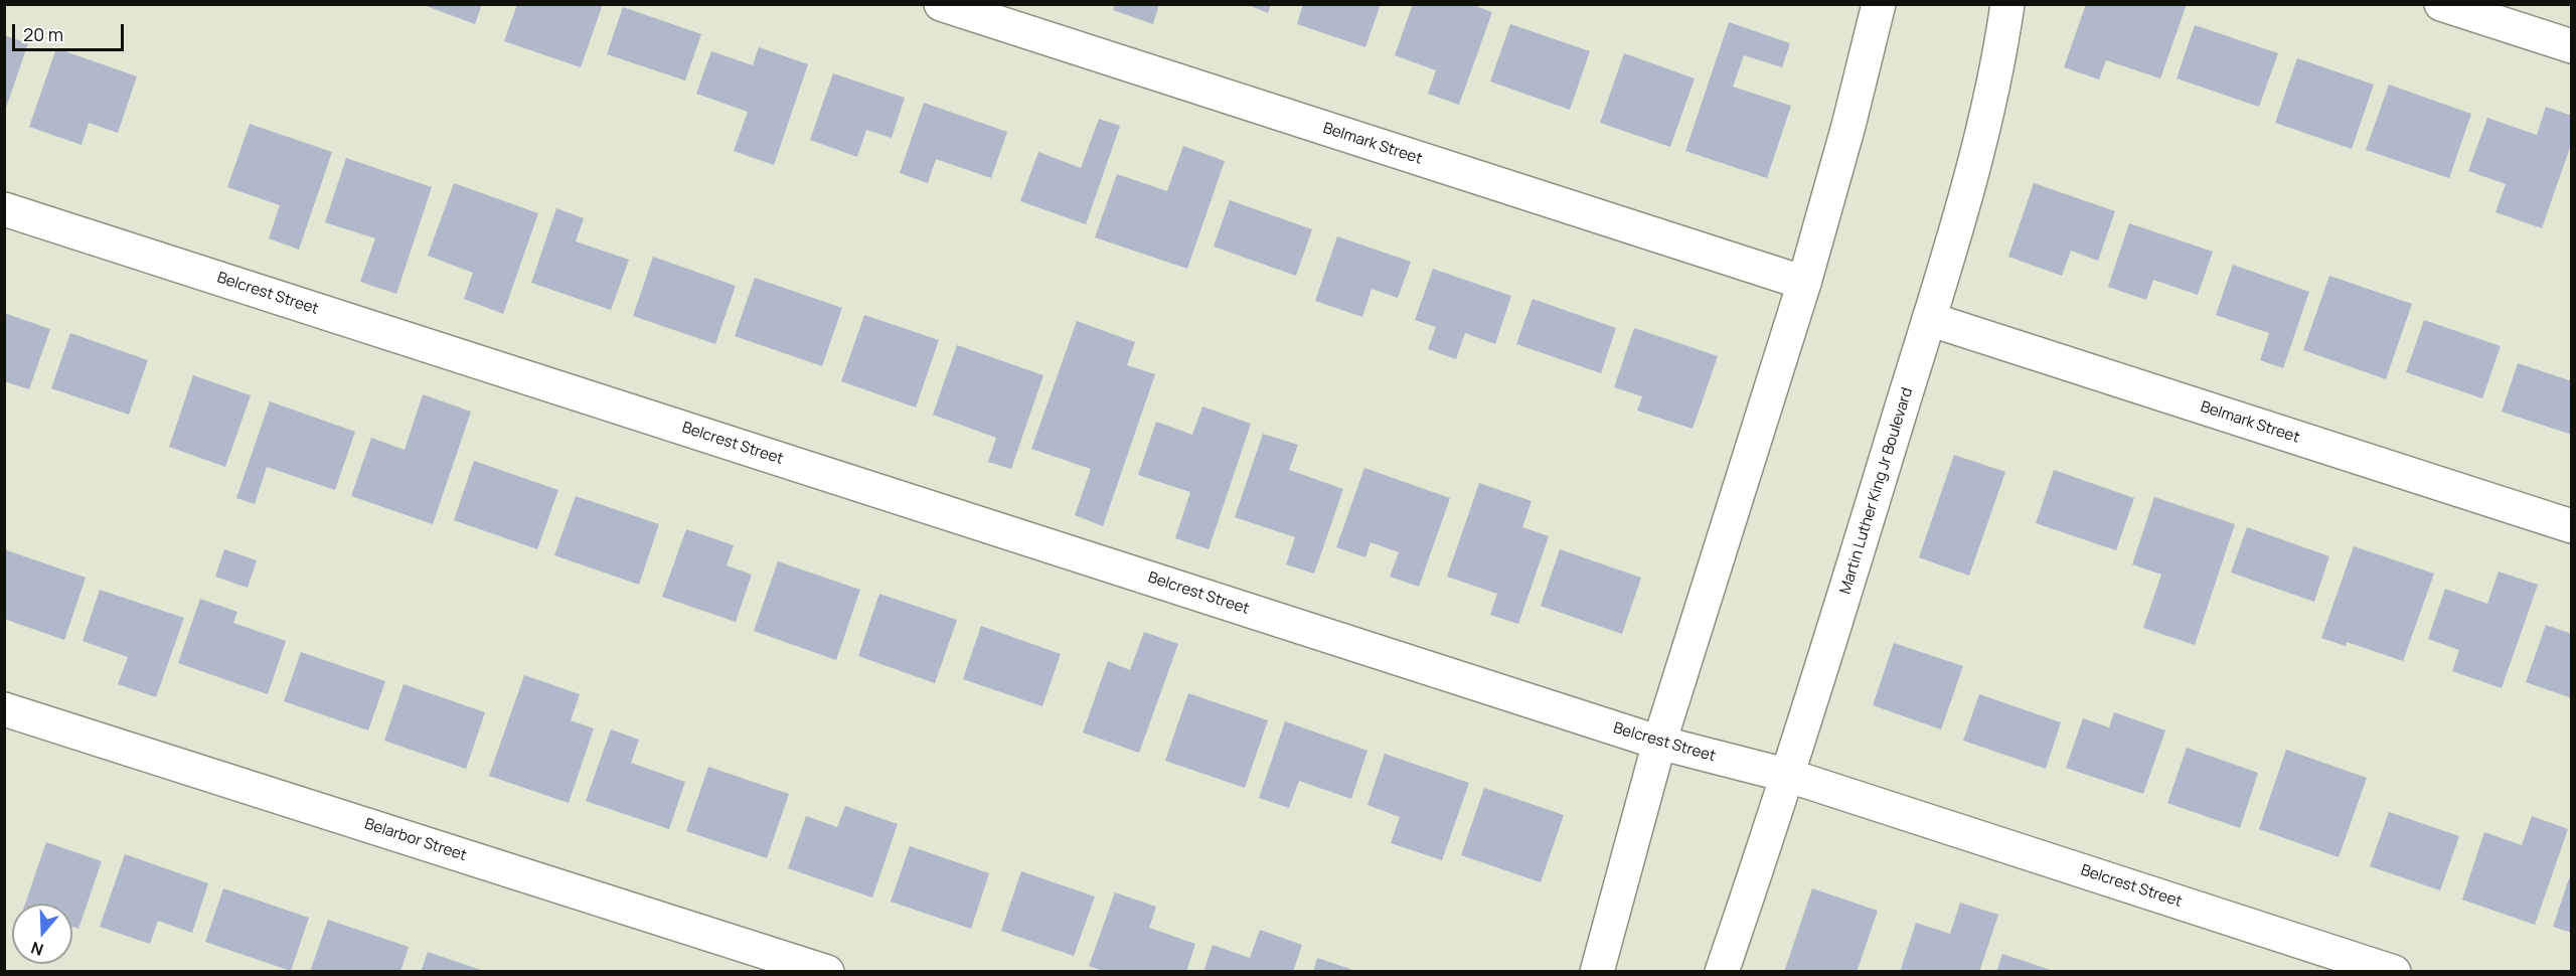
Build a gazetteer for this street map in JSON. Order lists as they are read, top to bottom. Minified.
{"streets":{"street":["Belmark Street","Belcrest Street","Martin Luther King Jr Boulevard","Belarbor Street"]},"crossings":[["Belmark Street","Martin Luther King Jr Boulevard"],["Belcrest Street","Martin Luther King Jr Boulevard"]],"scale_bar":"20 m","north":"bottom"}
